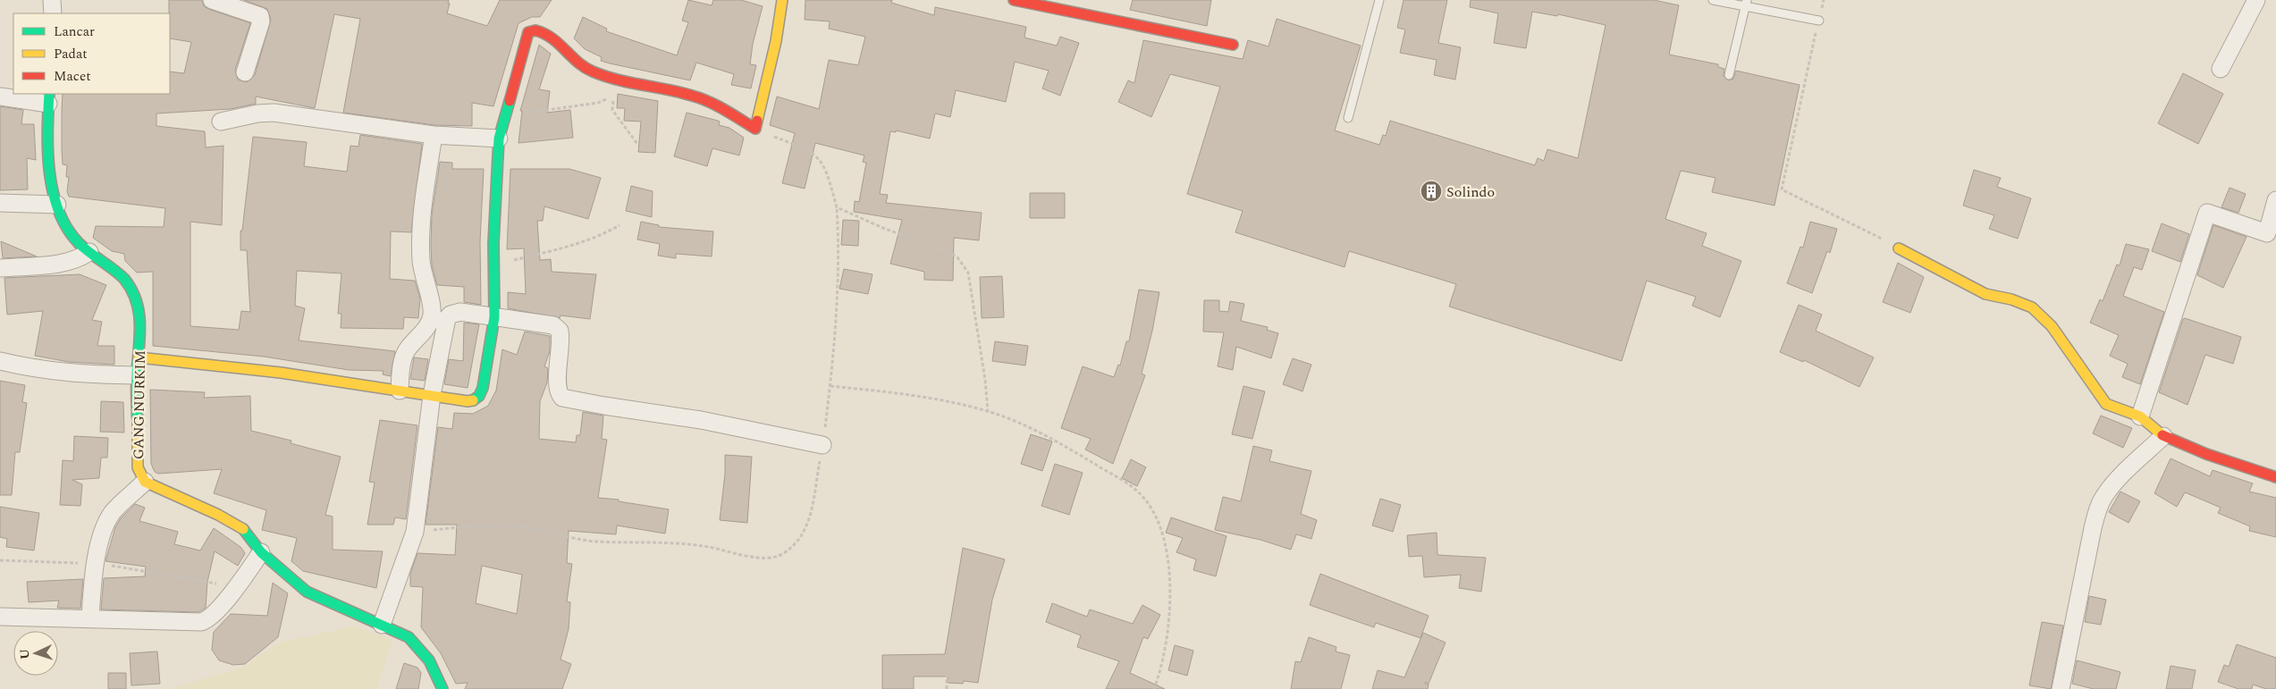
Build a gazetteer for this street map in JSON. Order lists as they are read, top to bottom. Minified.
{"streets":{"street":["GANG NURKIM"]},"places":{"building":["Solindo"]},"legend":["Lancar","Padat","Macet"],"north":"left"}
